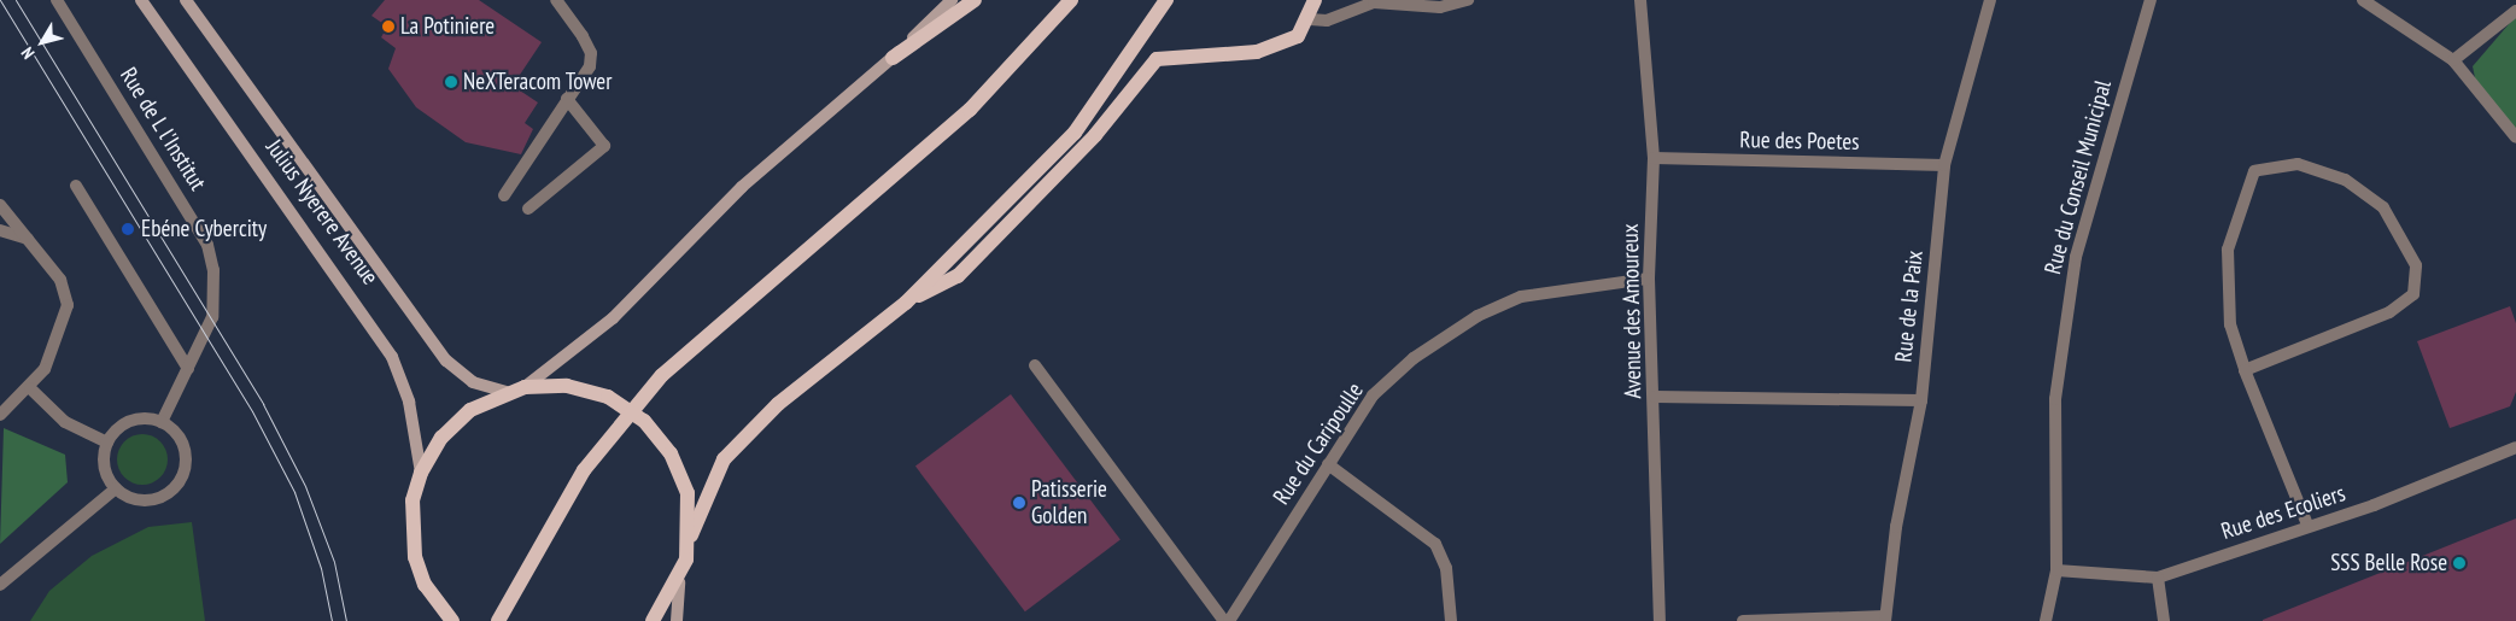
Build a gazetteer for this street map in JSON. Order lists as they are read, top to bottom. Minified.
{"streets":{"main road":["Julius Nyerere Avenue"],"street":["Rue de L l'Institut","Rue des Poetes","Rue du Conseil Municipal","Rue de la Paix","Avenue des Amoureux","Rue du Caripoulle","Rue des Ecoliers"]},"crossings":[["Rue des Poetes","Rue de la Paix"],["Rue des Poetes","Avenue des Amoureux"],["Rue du Conseil Municipal","Rue des Ecoliers"],["Avenue des Amoureux","Rue du Caripoulle"]],"places":["La Potiniere","NeXTeracom Tower","Ebéne Cybercity","Patisserie Golden","SSS Belle Rose"],"north":"bottom left"}
